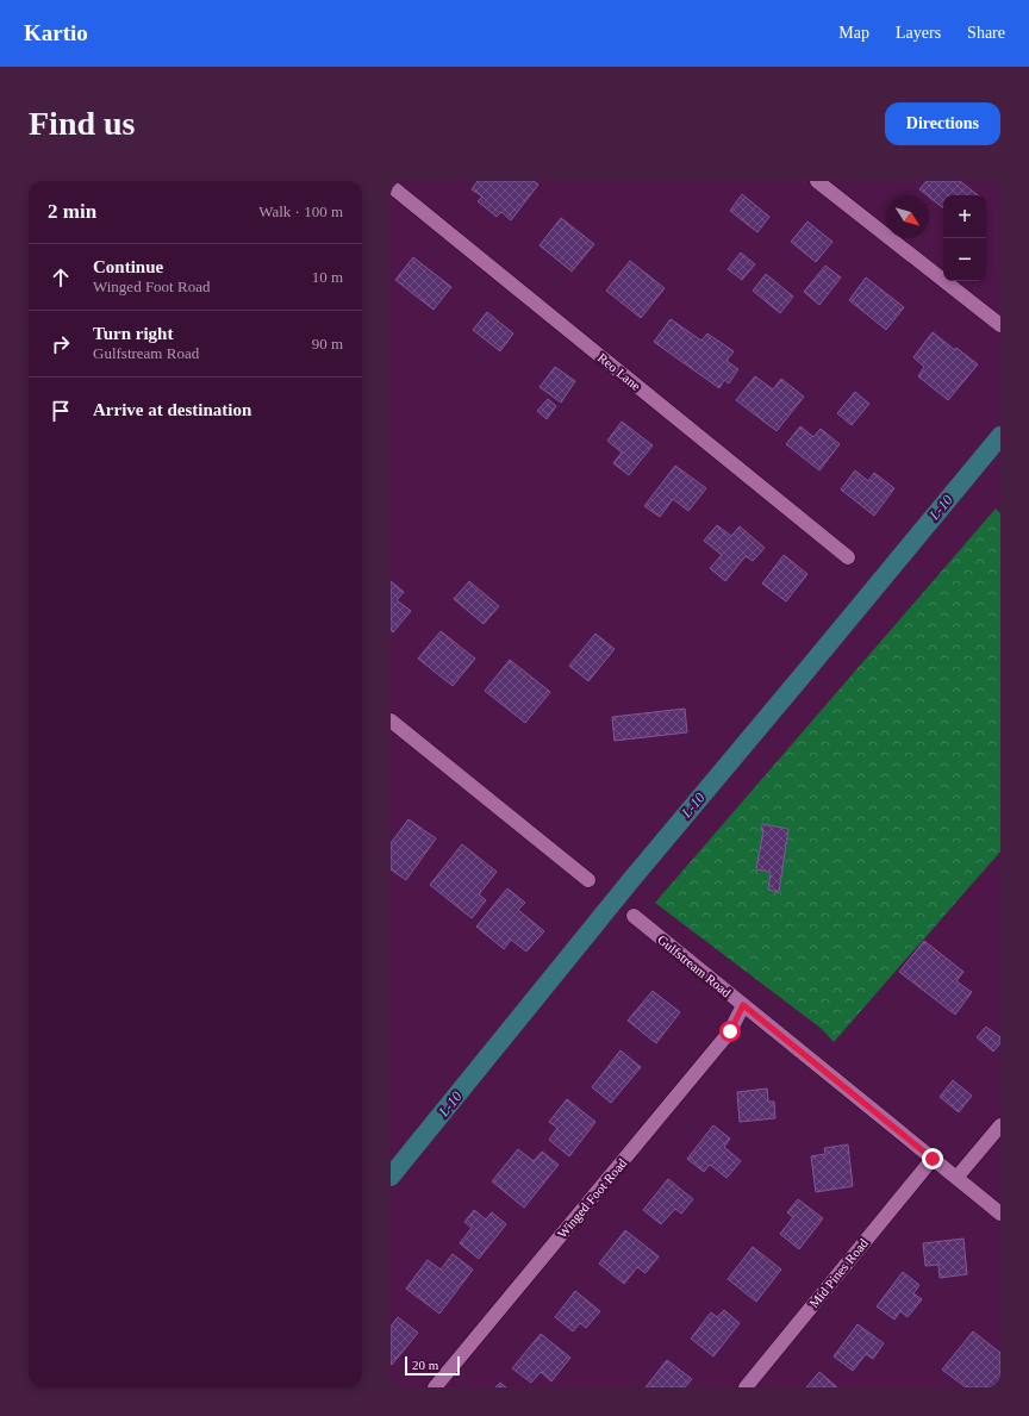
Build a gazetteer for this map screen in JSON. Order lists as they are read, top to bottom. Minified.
{"streets":{"street":["Reo Lane","Gulfstream Road","Winged Foot Road","Mid Pines Road"]},"crossings":[["Gulfstream Road","Winged Foot Road"],["Gulfstream Road","Mid Pines Road"]],"water":["L-10"],"scale_bar":"20 m","north":"bottom right","page":{"header":"Kartio","nav":["Map","Layers","Share"],"buttons":"Directions","title":"Find us","heading":["2 min","Walk · 100 m"],"map_buttons":["+","−"],"list":[["Continue","Winged Foot Road","10 m"],["Turn right","Gulfstream Road","90 m"],"Arrive at destination"],"scale":"20 m"}}
